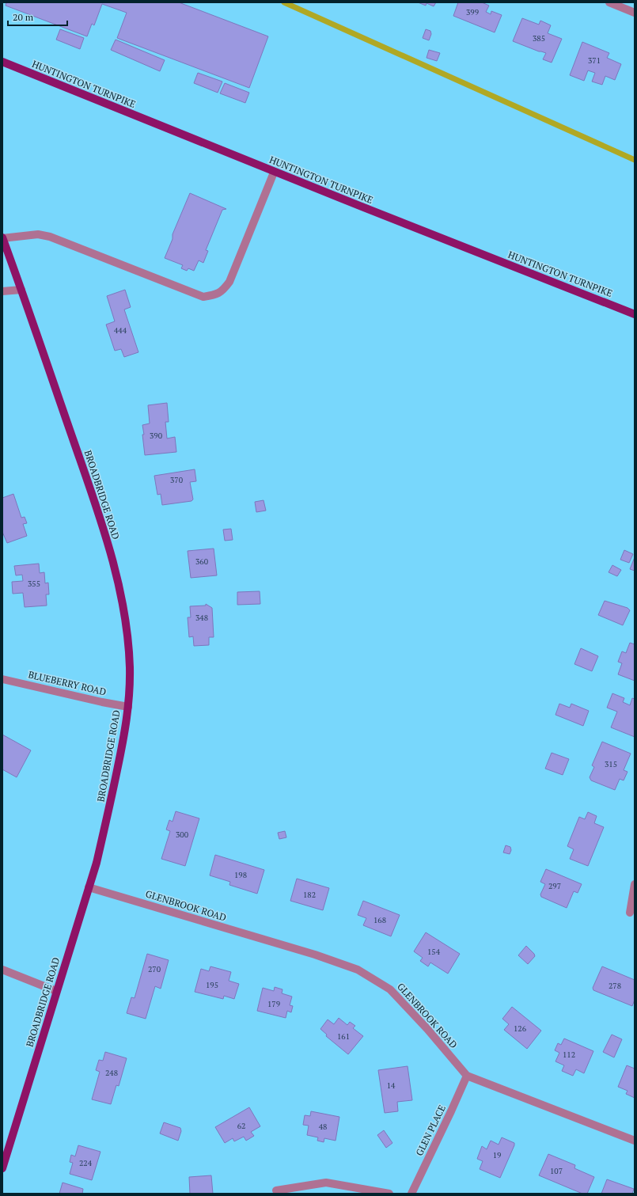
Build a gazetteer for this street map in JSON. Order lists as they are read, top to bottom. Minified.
{"streets":{"main road":["HUNTINGTON TURNPIKE","BROADBRIDGE ROAD"],"street":["BLUEBERRY ROAD","GLENBROOK ROAD","GLEN PLACE"]},"crossings":[["BROADBRIDGE ROAD","BLUEBERRY ROAD"],["BROADBRIDGE ROAD","GLENBROOK ROAD"],["GLENBROOK ROAD","GLEN PLACE"]],"house_numbers":["399","385","371","444","390","370","360","355","348","315","300","198","297","182","168","154","270","195","278","179","126","161","112","248","14","62","48","19","224","107"],"scale_bar":"20 m"}
